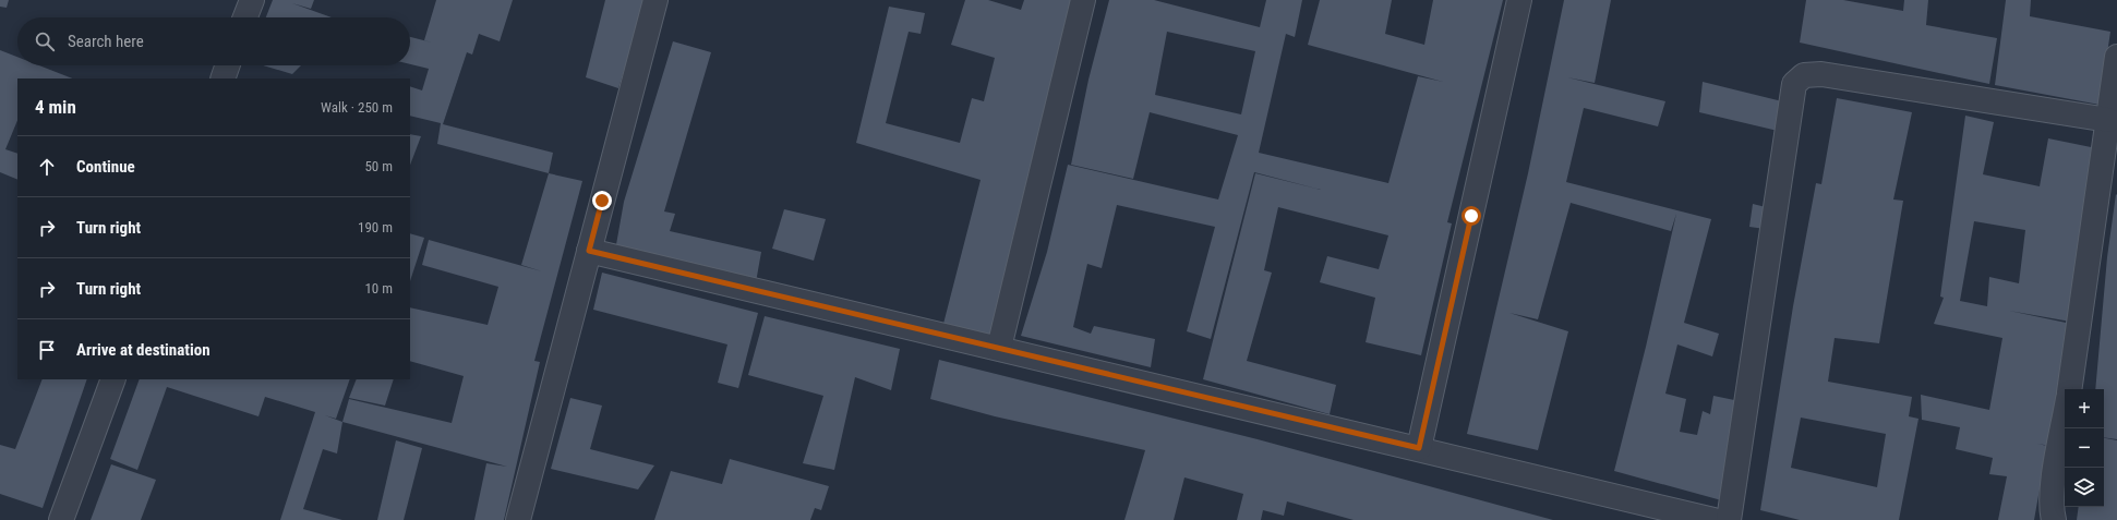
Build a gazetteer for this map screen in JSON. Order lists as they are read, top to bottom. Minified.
{"page":{"search":"Search here","heading":["4 min","Walk · 250 m"],"list":[["Continue","50 m"],["Turn right","190 m"],["Turn right","10 m"],"Arrive at destination"],"map_buttons":["+","−"]}}
